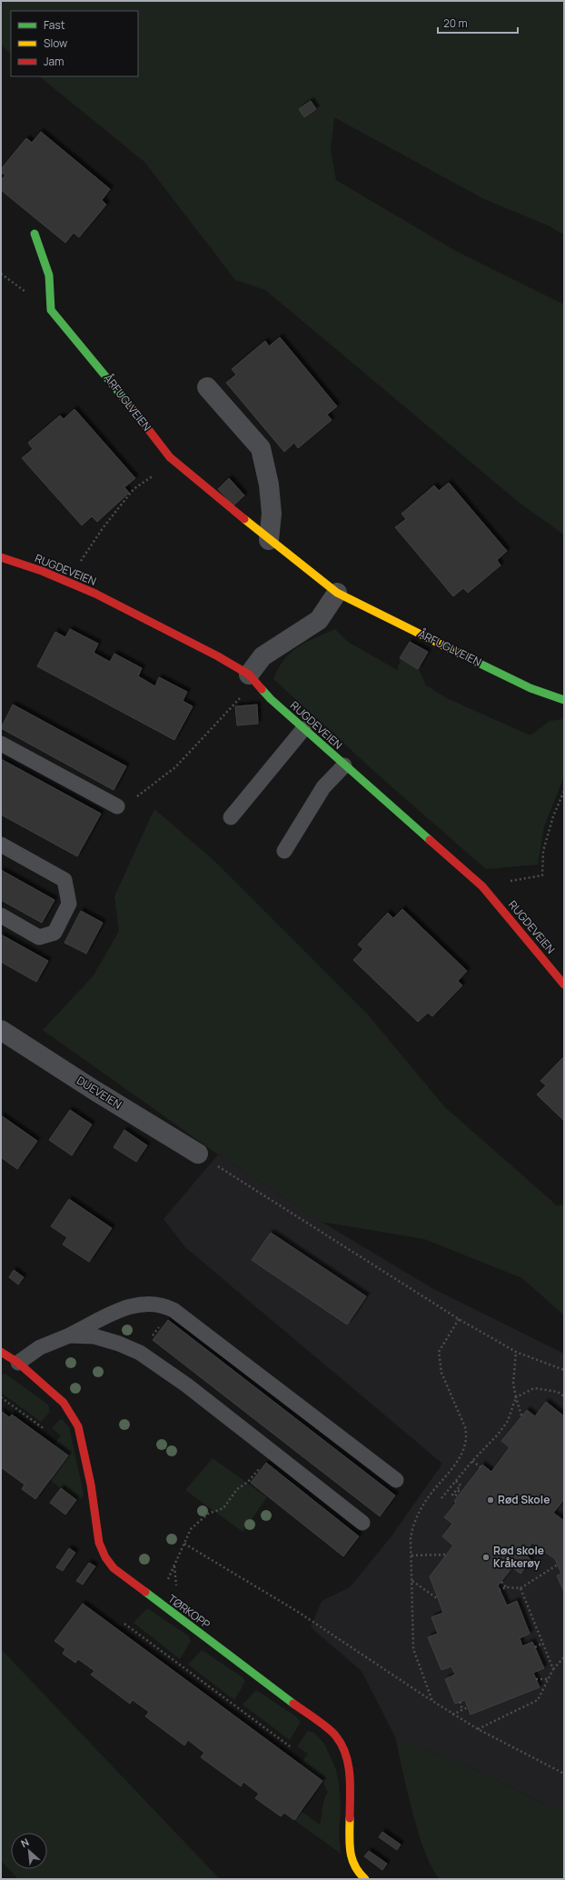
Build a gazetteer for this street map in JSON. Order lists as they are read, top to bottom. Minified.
{"streets":{"street":["ÅRFUGLVEIEN","RUGDEVEIEN","DUEVEIEN","TØRKOPP"]},"places":["Rød Skole","Rød skole Kråkerøy"],"legend":["Fast","Slow","Jam"],"scale_bar":"20 m","north":"top left"}
